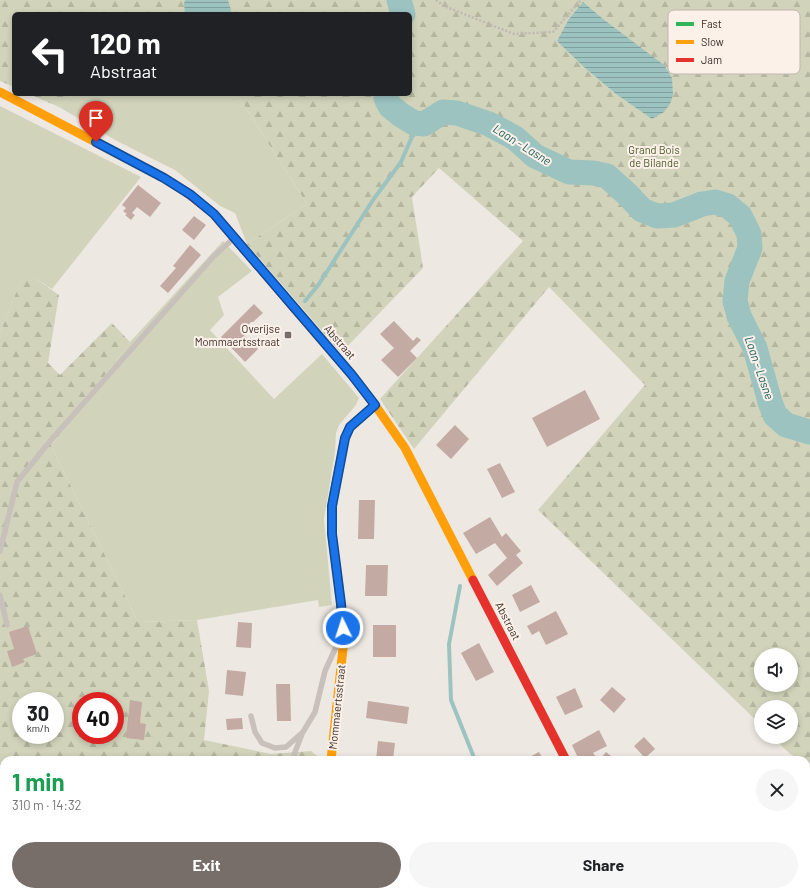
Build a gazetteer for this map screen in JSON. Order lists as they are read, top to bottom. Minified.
{"streets":{"street":["Abstraat","Mommaertsstraat"]},"crossings":[["Abstraat","Mommaertsstraat"]],"water":["Laan - Lasne"],"parks":["Grand Bois de Bilande"],"places":{"transit":["Overijse Mommaertsstraat"]},"legend":["Fast","Slow","Jam"],"page":{"turn":["120 m","Abstraat"],"speed":"30 km/h","limit":"40","heading":["1 min","310 m · 14:32"],"buttons":["Exit","Share"]}}
